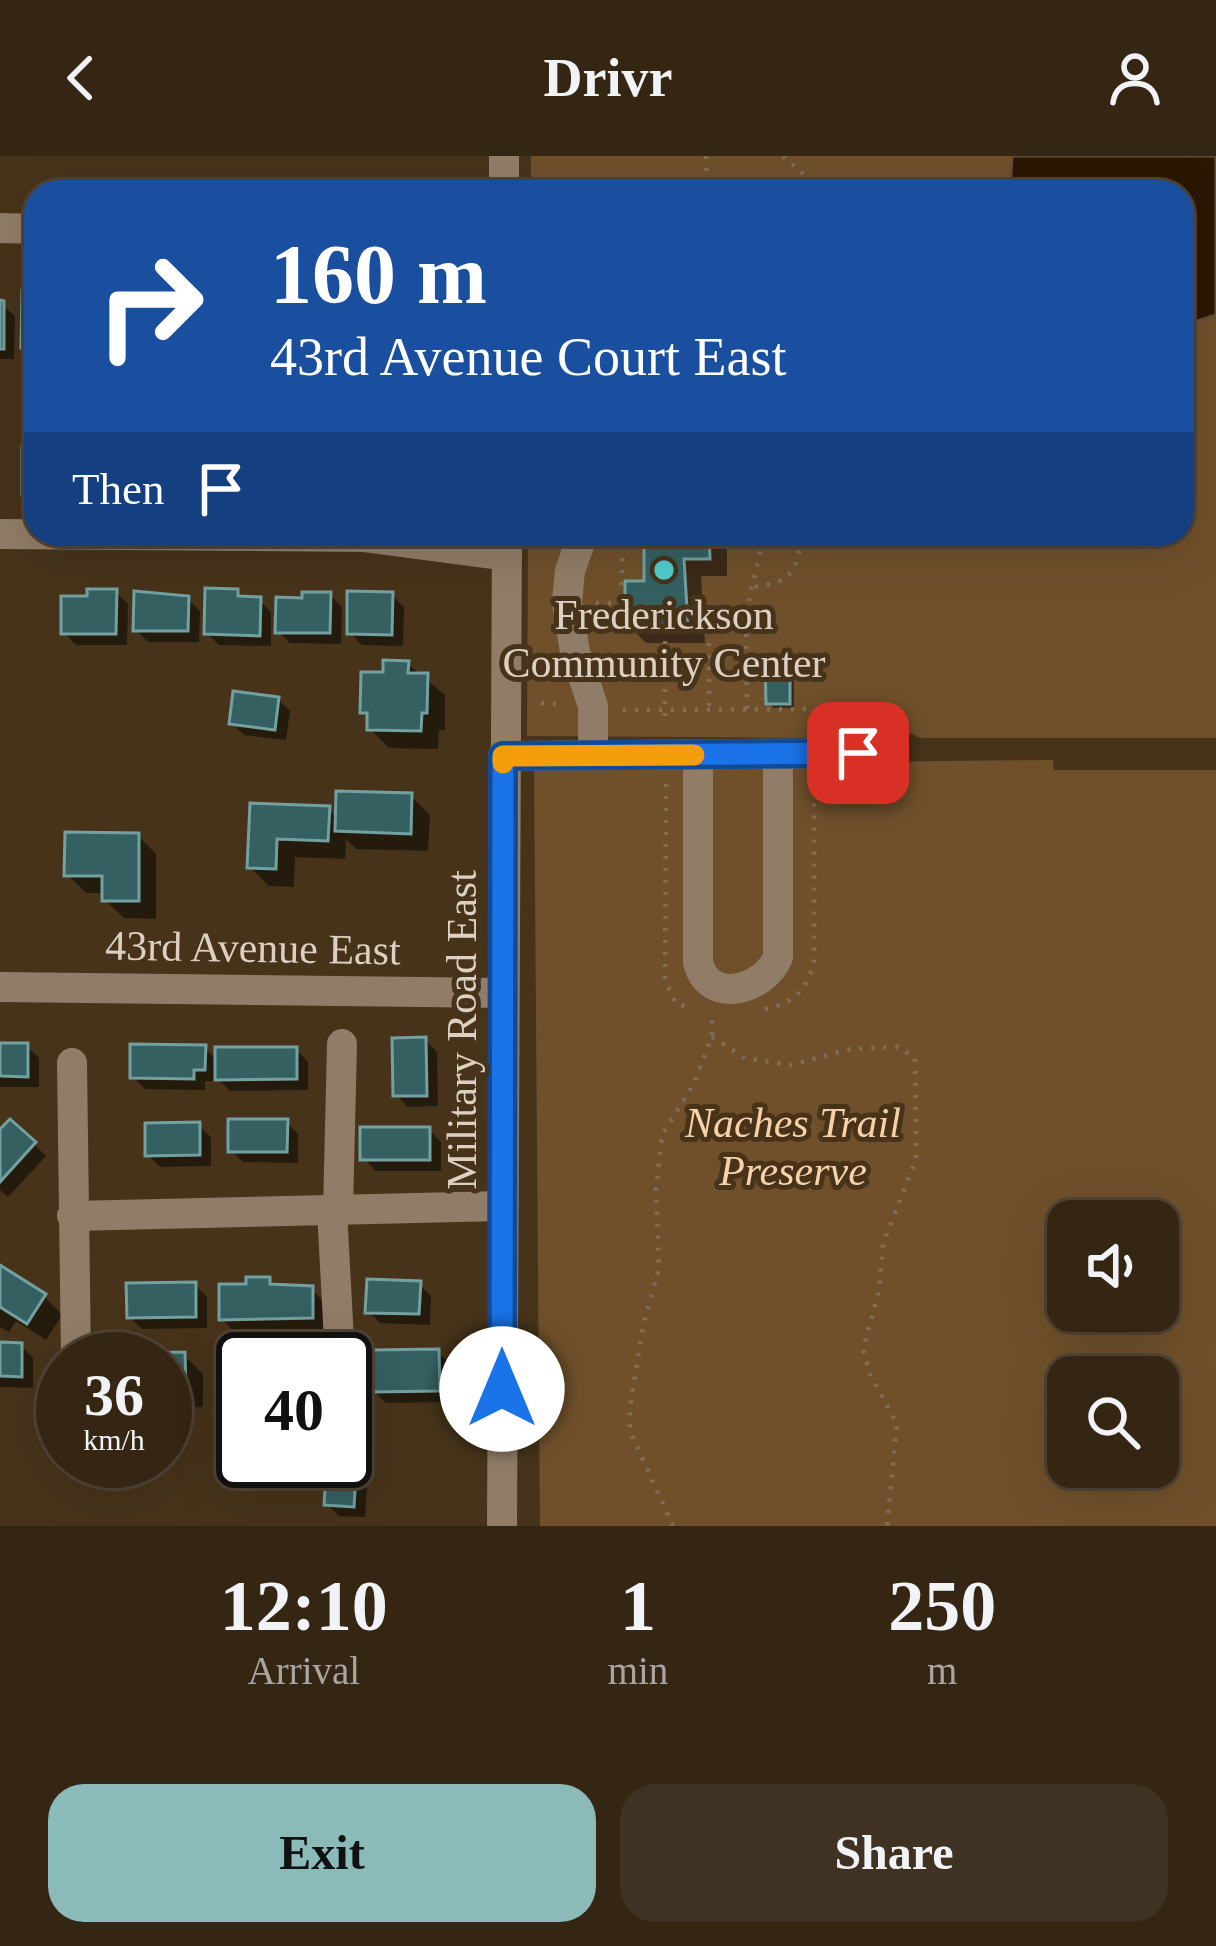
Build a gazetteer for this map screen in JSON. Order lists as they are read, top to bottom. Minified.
{"streets":{"street":["43rd Avenue East","Military Road East"]},"crossings":[["43rd Avenue East","Military Road East"]],"parks":["Naches Trail Preserve"],"places":["Frederickson Community Center"],"page":{"header":"Drivr","turn":["160 m","43rd Avenue Court East"],"then":"Then","speed":"36 km/h","limit":"40","eta":["12:10","Arrival","1","min","250","m"],"buttons":["Exit","Share"]}}
